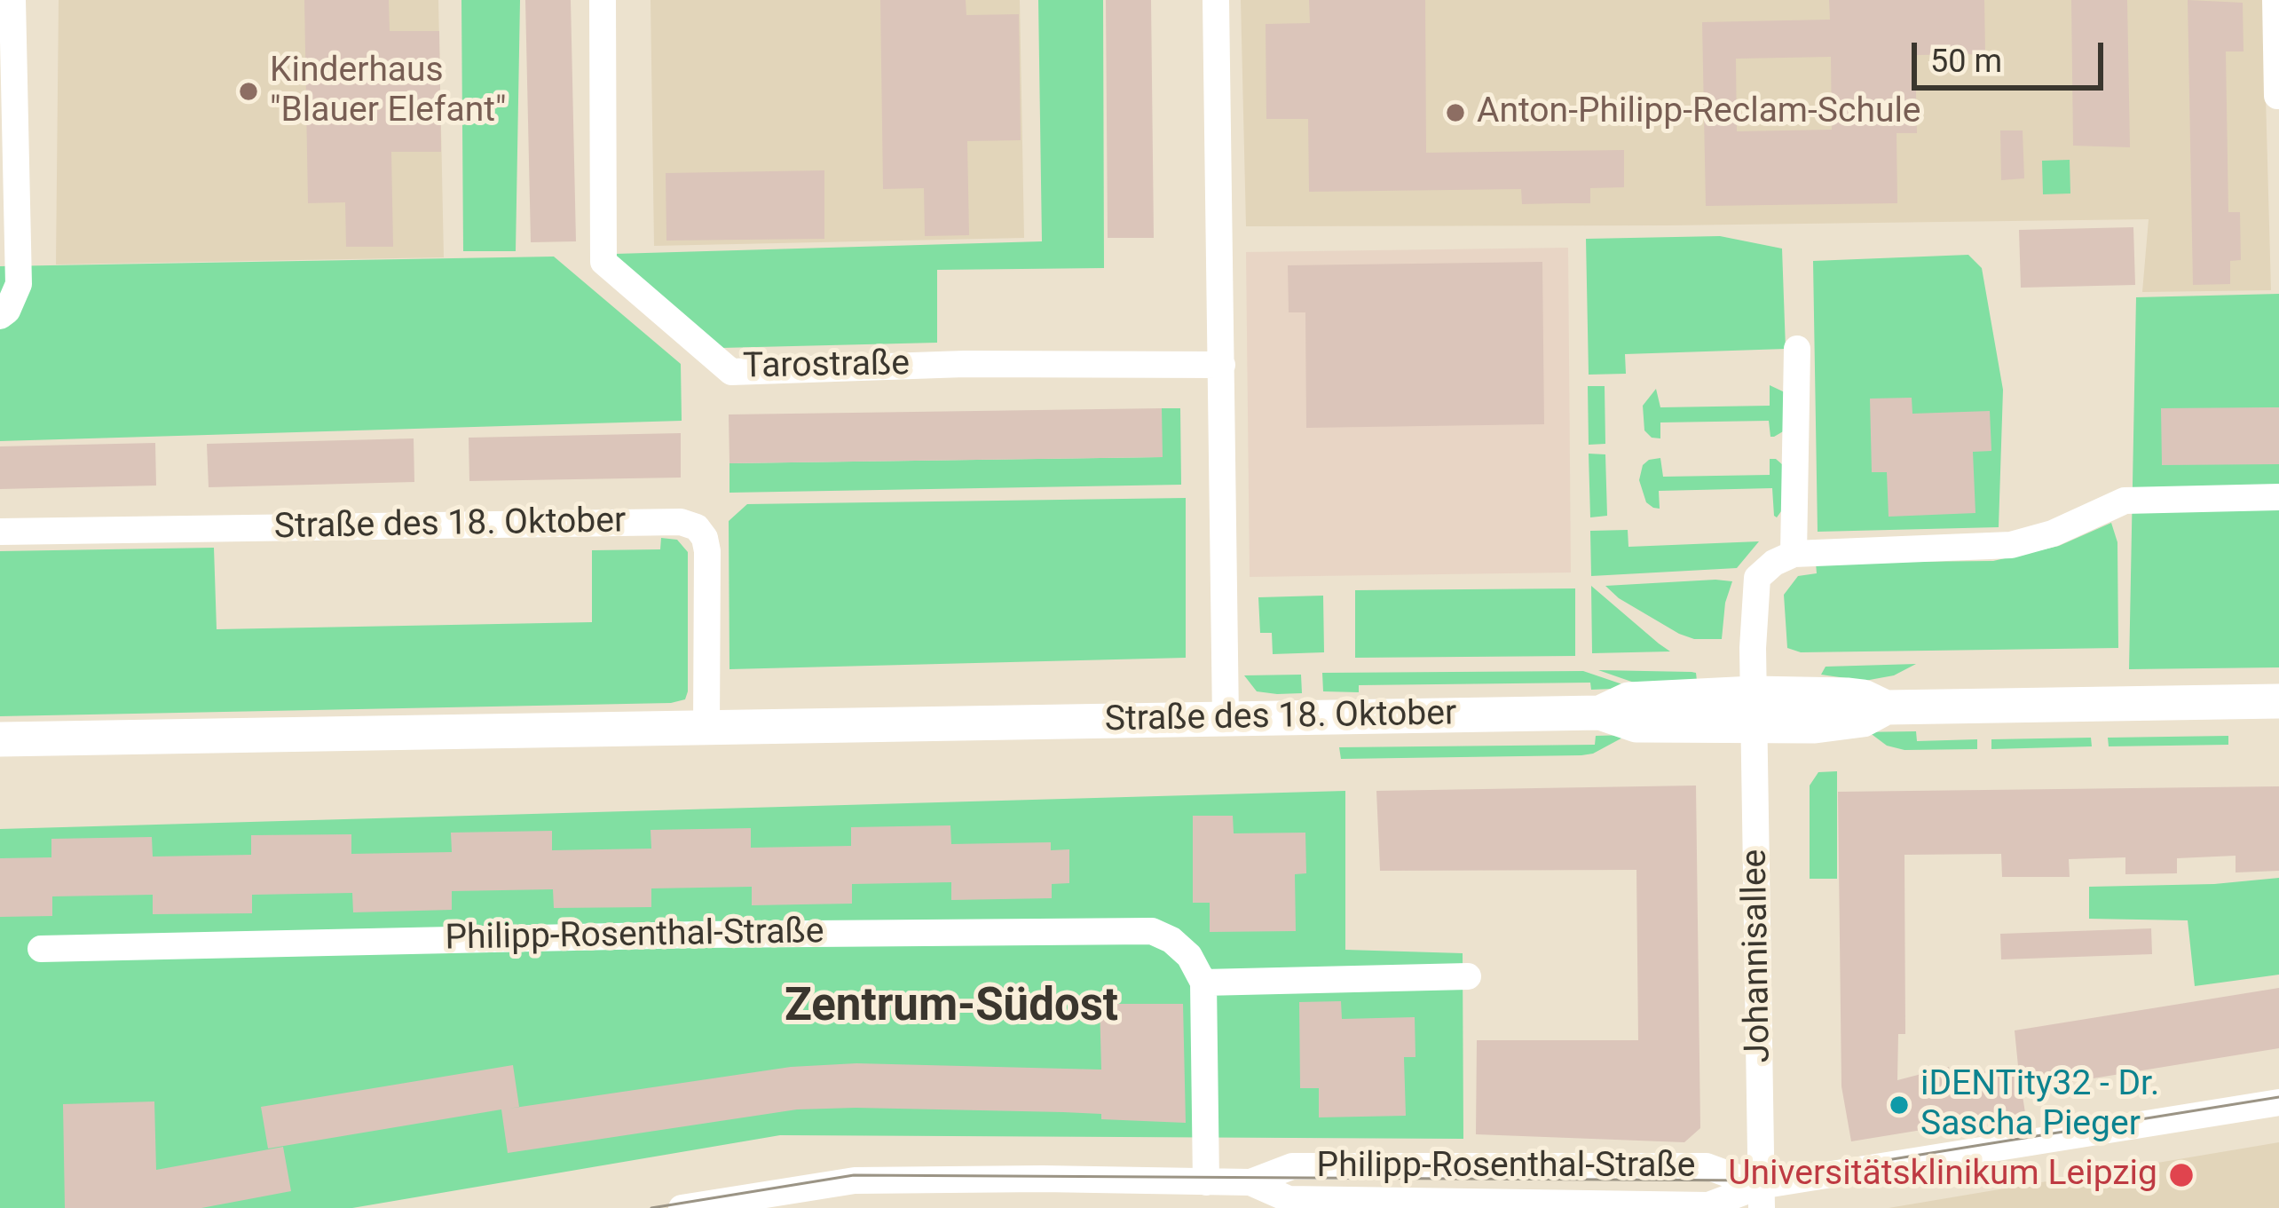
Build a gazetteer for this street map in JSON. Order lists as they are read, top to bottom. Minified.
{"streets":{"main road":["Straße des 18. Oktober"],"street":["Tarostraße","Philipp-Rosenthal-Straße","Johannisallee"]},"crossings":[["Straße des 18. Oktober","Johannisallee"],["Philipp-Rosenthal-Straße","Johannisallee"]],"districts":["Zentrum-Südost"],"places":["Kinderhaus \"Blauer Elefant\"","Anton-Philipp-Reclam-Schule","iDENTity32 - Dr. Sascha Pieger","Universitätsklinikum Leipzig"],"scale_bar":"50 m"}
